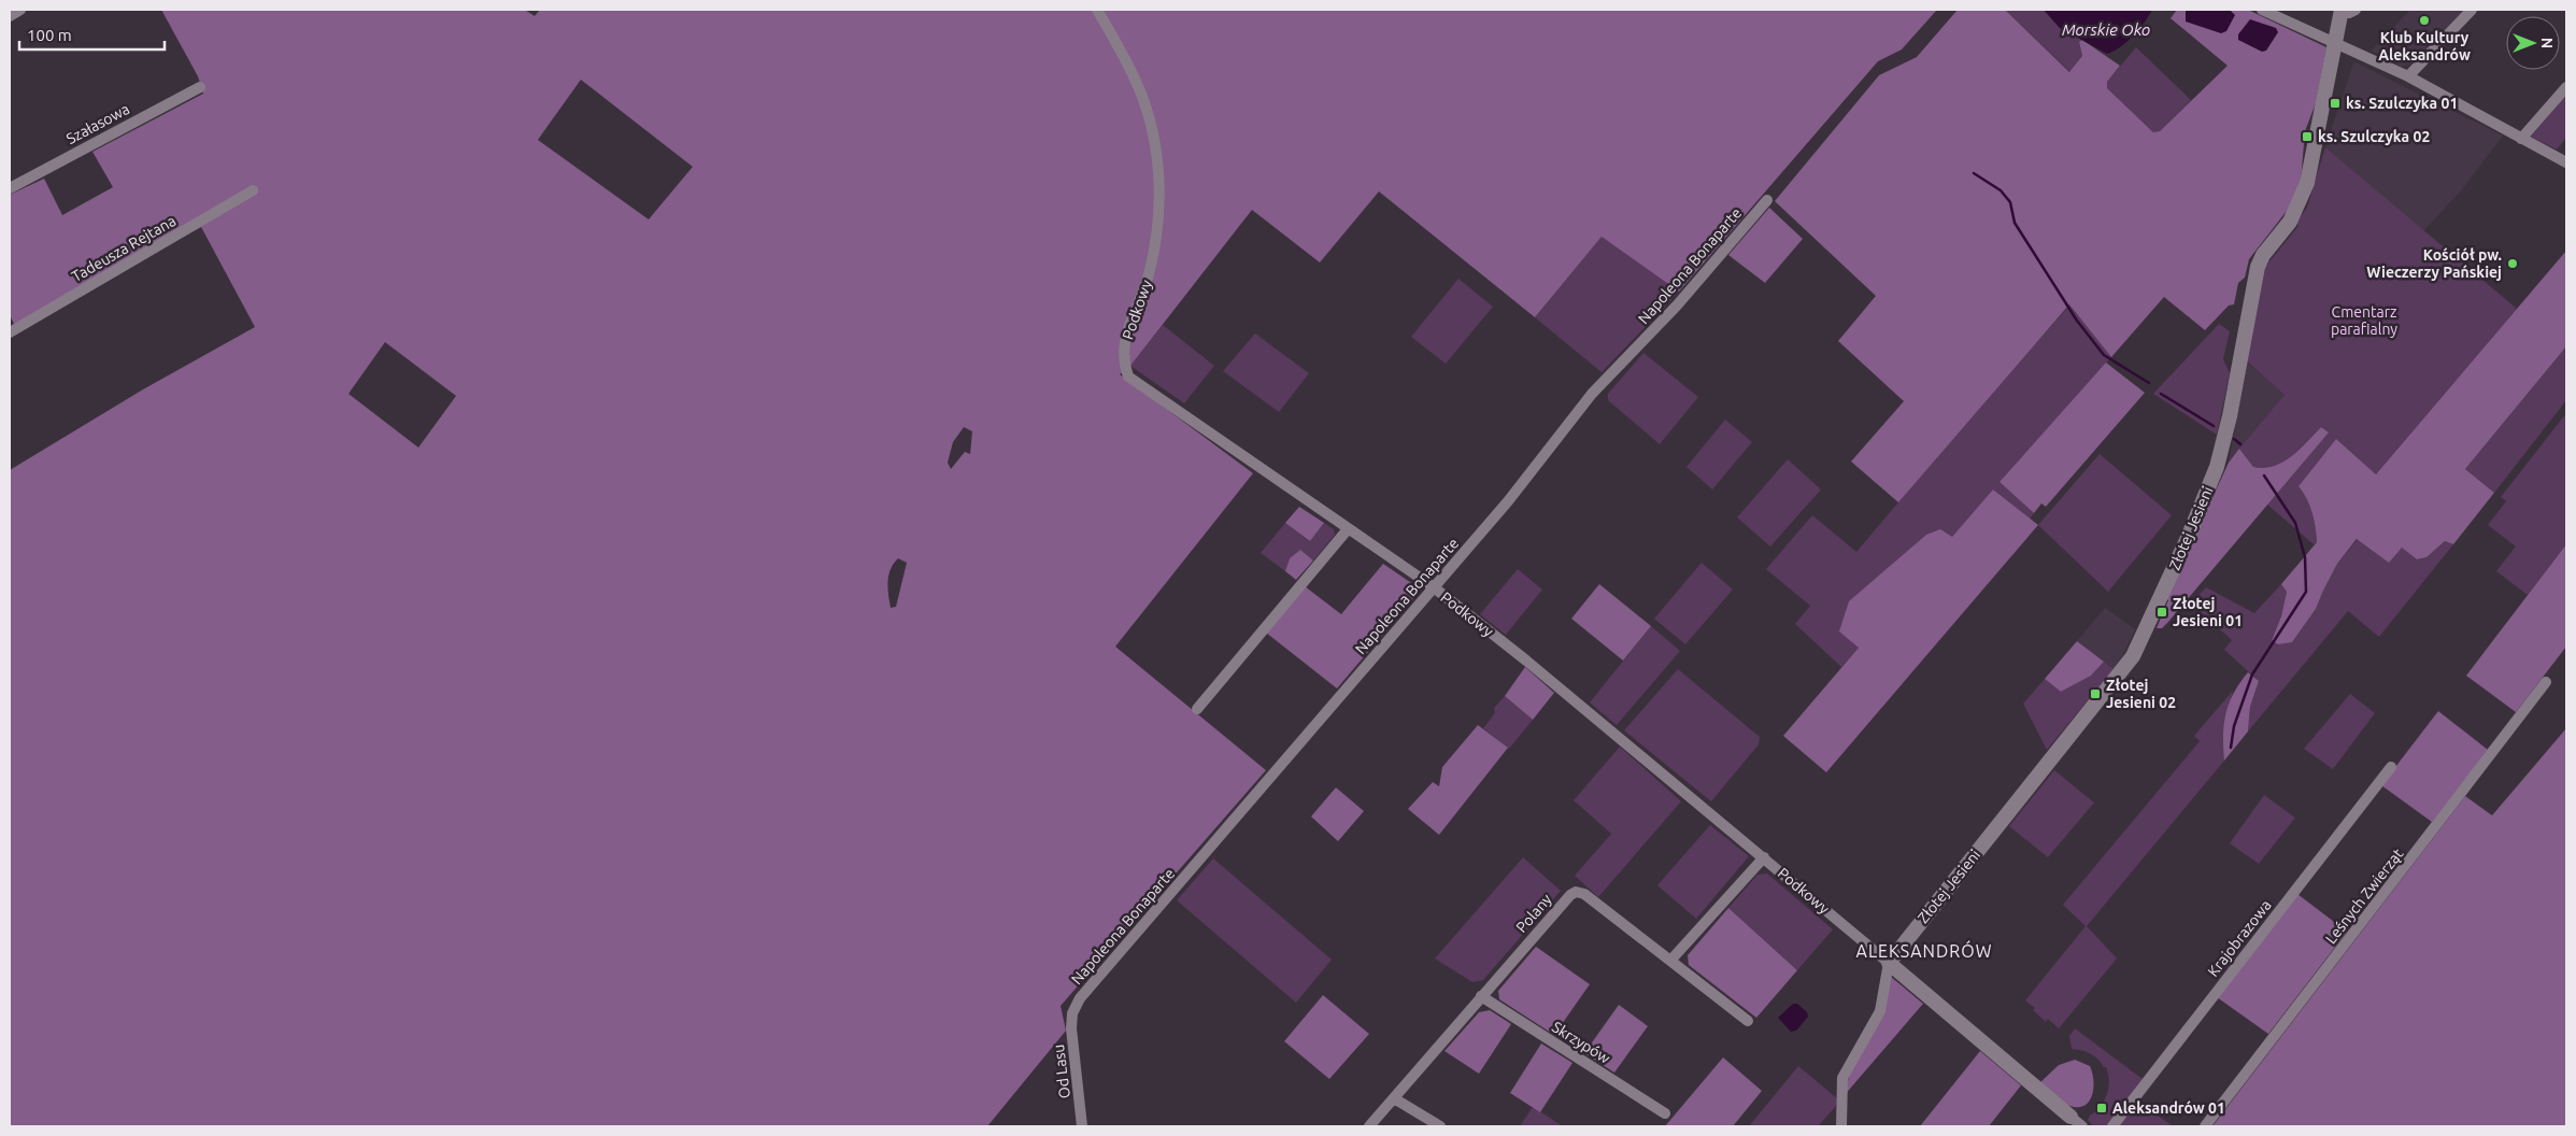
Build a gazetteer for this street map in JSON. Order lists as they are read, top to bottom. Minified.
{"streets":{"street":["Szałasowa","Tadeusza Rejtana","Napoleona Bonaparte","Podkowy","Złotej Jesieni","Leśnych Zwierząt","Polany","Krajobrazowa","Skrzypów","Od Lasu"]},"crossings":[["Napoleona Bonaparte","Podkowy"],["Napoleona Bonaparte","Od Lasu"],["Podkowy","Złotej Jesieni"],["Polany","Skrzypów"]],"districts":["ALEKSANDRÓW"],"water":["Morskie Oko"],"parks":["Cmentarz parafialny"],"places":{"other":["Klub Kultury Aleksandrów","Kościół pw. Wieczerzy Pańskiej"],"transit":["ks. Szulczyka 01","ks. Szulczyka 02","Złotej Jesieni 01","Złotej Jesieni 02","Aleksandrów 01"]},"scale_bar":"100 m","north":"right"}
